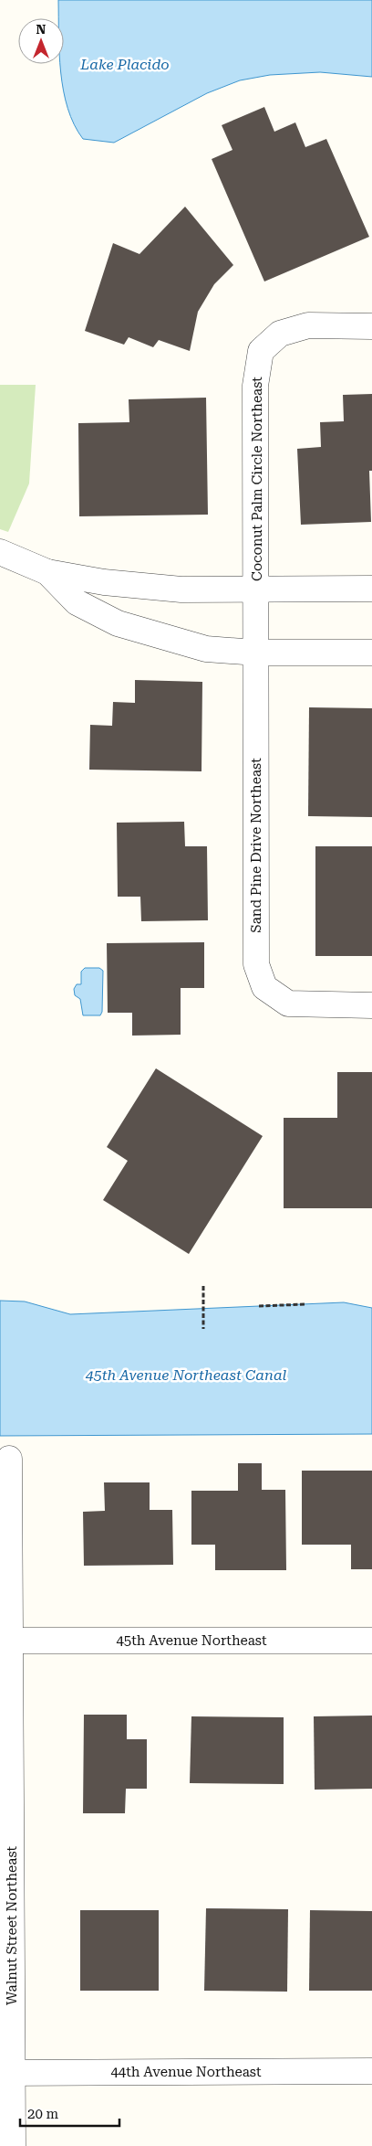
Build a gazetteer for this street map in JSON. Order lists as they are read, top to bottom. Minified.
{"streets":{"street":["Coconut Palm Circle Northeast","Sand Pine Drive Northeast","45th Avenue Northeast","Walnut Street Northeast","44th Avenue Northeast"]},"crossings":[["Coconut Palm Circle Northeast","Sand Pine Drive Northeast"],["45th Avenue Northeast","Walnut Street Northeast"],["Walnut Street Northeast","44th Avenue Northeast"]],"water":["Lake Placido","45th Avenue Northeast Canal"],"scale_bar":"20 m","north":"top"}
